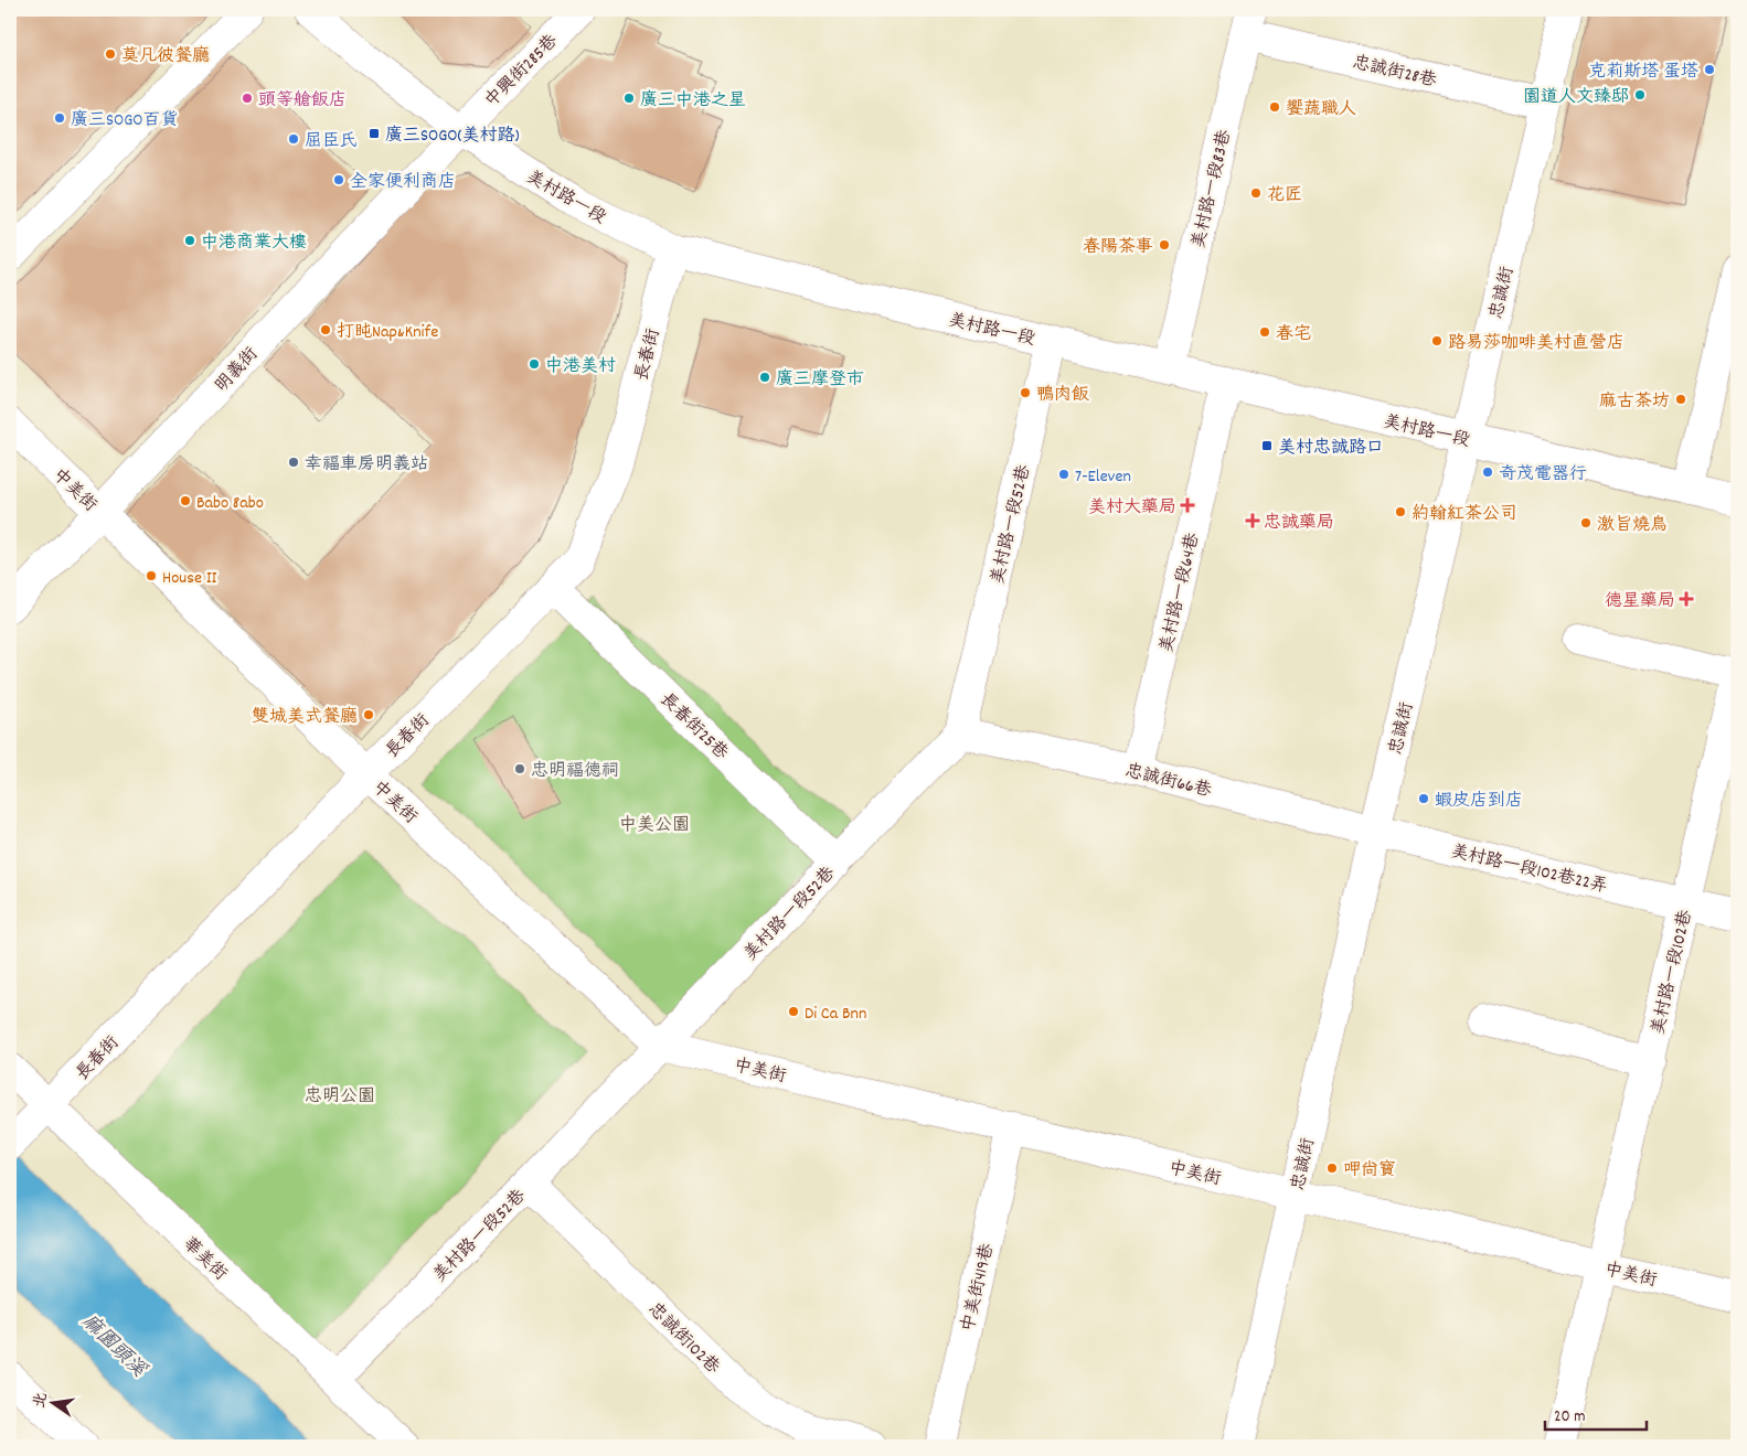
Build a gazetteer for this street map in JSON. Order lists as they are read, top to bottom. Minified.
{"streets":{"street":["中興街285巷","忠誠街28巷","美村路一段83巷","美村路一段","忠誠街","長春街","明義街","中美街","美村路一段52巷","美村路一段64巷","長春街25巷","忠誠街66巷","美村路一段102巷22弄","美村路一段102巷","華美街","中美街419巷","忠誠街102巷"]},"crossings":[["中興街285巷","美村路一段"],["中興街285巷","明義街"],["忠誠街28巷","美村路一段83巷"],["忠誠街28巷","忠誠街"],["美村路一段83巷","美村路一段"],["美村路一段","忠誠街"],["美村路一段","長春街"],["美村路一段","明義街"],["美村路一段","美村路一段52巷"],["美村路一段","美村路一段64巷"],["忠誠街","中美街"],["忠誠街","忠誠街66巷"],["忠誠街","美村路一段102巷22弄"],["長春街","中美街"],["長春街","長春街25巷"],["長春街","華美街"],["明義街","中美街"],["中美街","美村路一段52巷"],["中美街","美村路一段102巷"],["中美街","中美街419巷"],["美村路一段52巷","長春街25巷"],["美村路一段52巷","忠誠街66巷"],["美村路一段52巷","華美街"],["美村路一段52巷","忠誠街102巷"],["美村路一段64巷","忠誠街66巷"],["忠誠街66巷","美村路一段102巷22弄"],["美村路一段102巷22弄","美村路一段102巷"]],"water":["麻園頭溪"],"parks":["中美公園","忠明公園"],"places":{"other":["莫凡彼餐廳","克莉斯塔 蛋塔","園道人文臻邸","頭等艙飯店","廣三中港之星","饗蔬職人","廣三SOGO百貨","屈臣氏","全家便利商店","花匠","中港商業大樓","春陽茶事","打盹Nap&Knife","春宅","路易莎咖啡美村直營店","中港美村","廣三摩登市","鴨肉飯","麻古茶坊","幸福車房明義站","奇茂電器行","7-Eleven","Babo 8abo","約翰紅茶公司","激旨燒鳥","House II","雙城美式餐廳","忠明福德祠","蝦皮店到店","Di Ca Bnn","呷尚寶"],"transit":["廣三SOGO(美村路)","美村忠誠路口"],"health":["美村大藥局","忠誠藥局","德星藥局"]},"scale_bar":"20 m","north":"left"}
